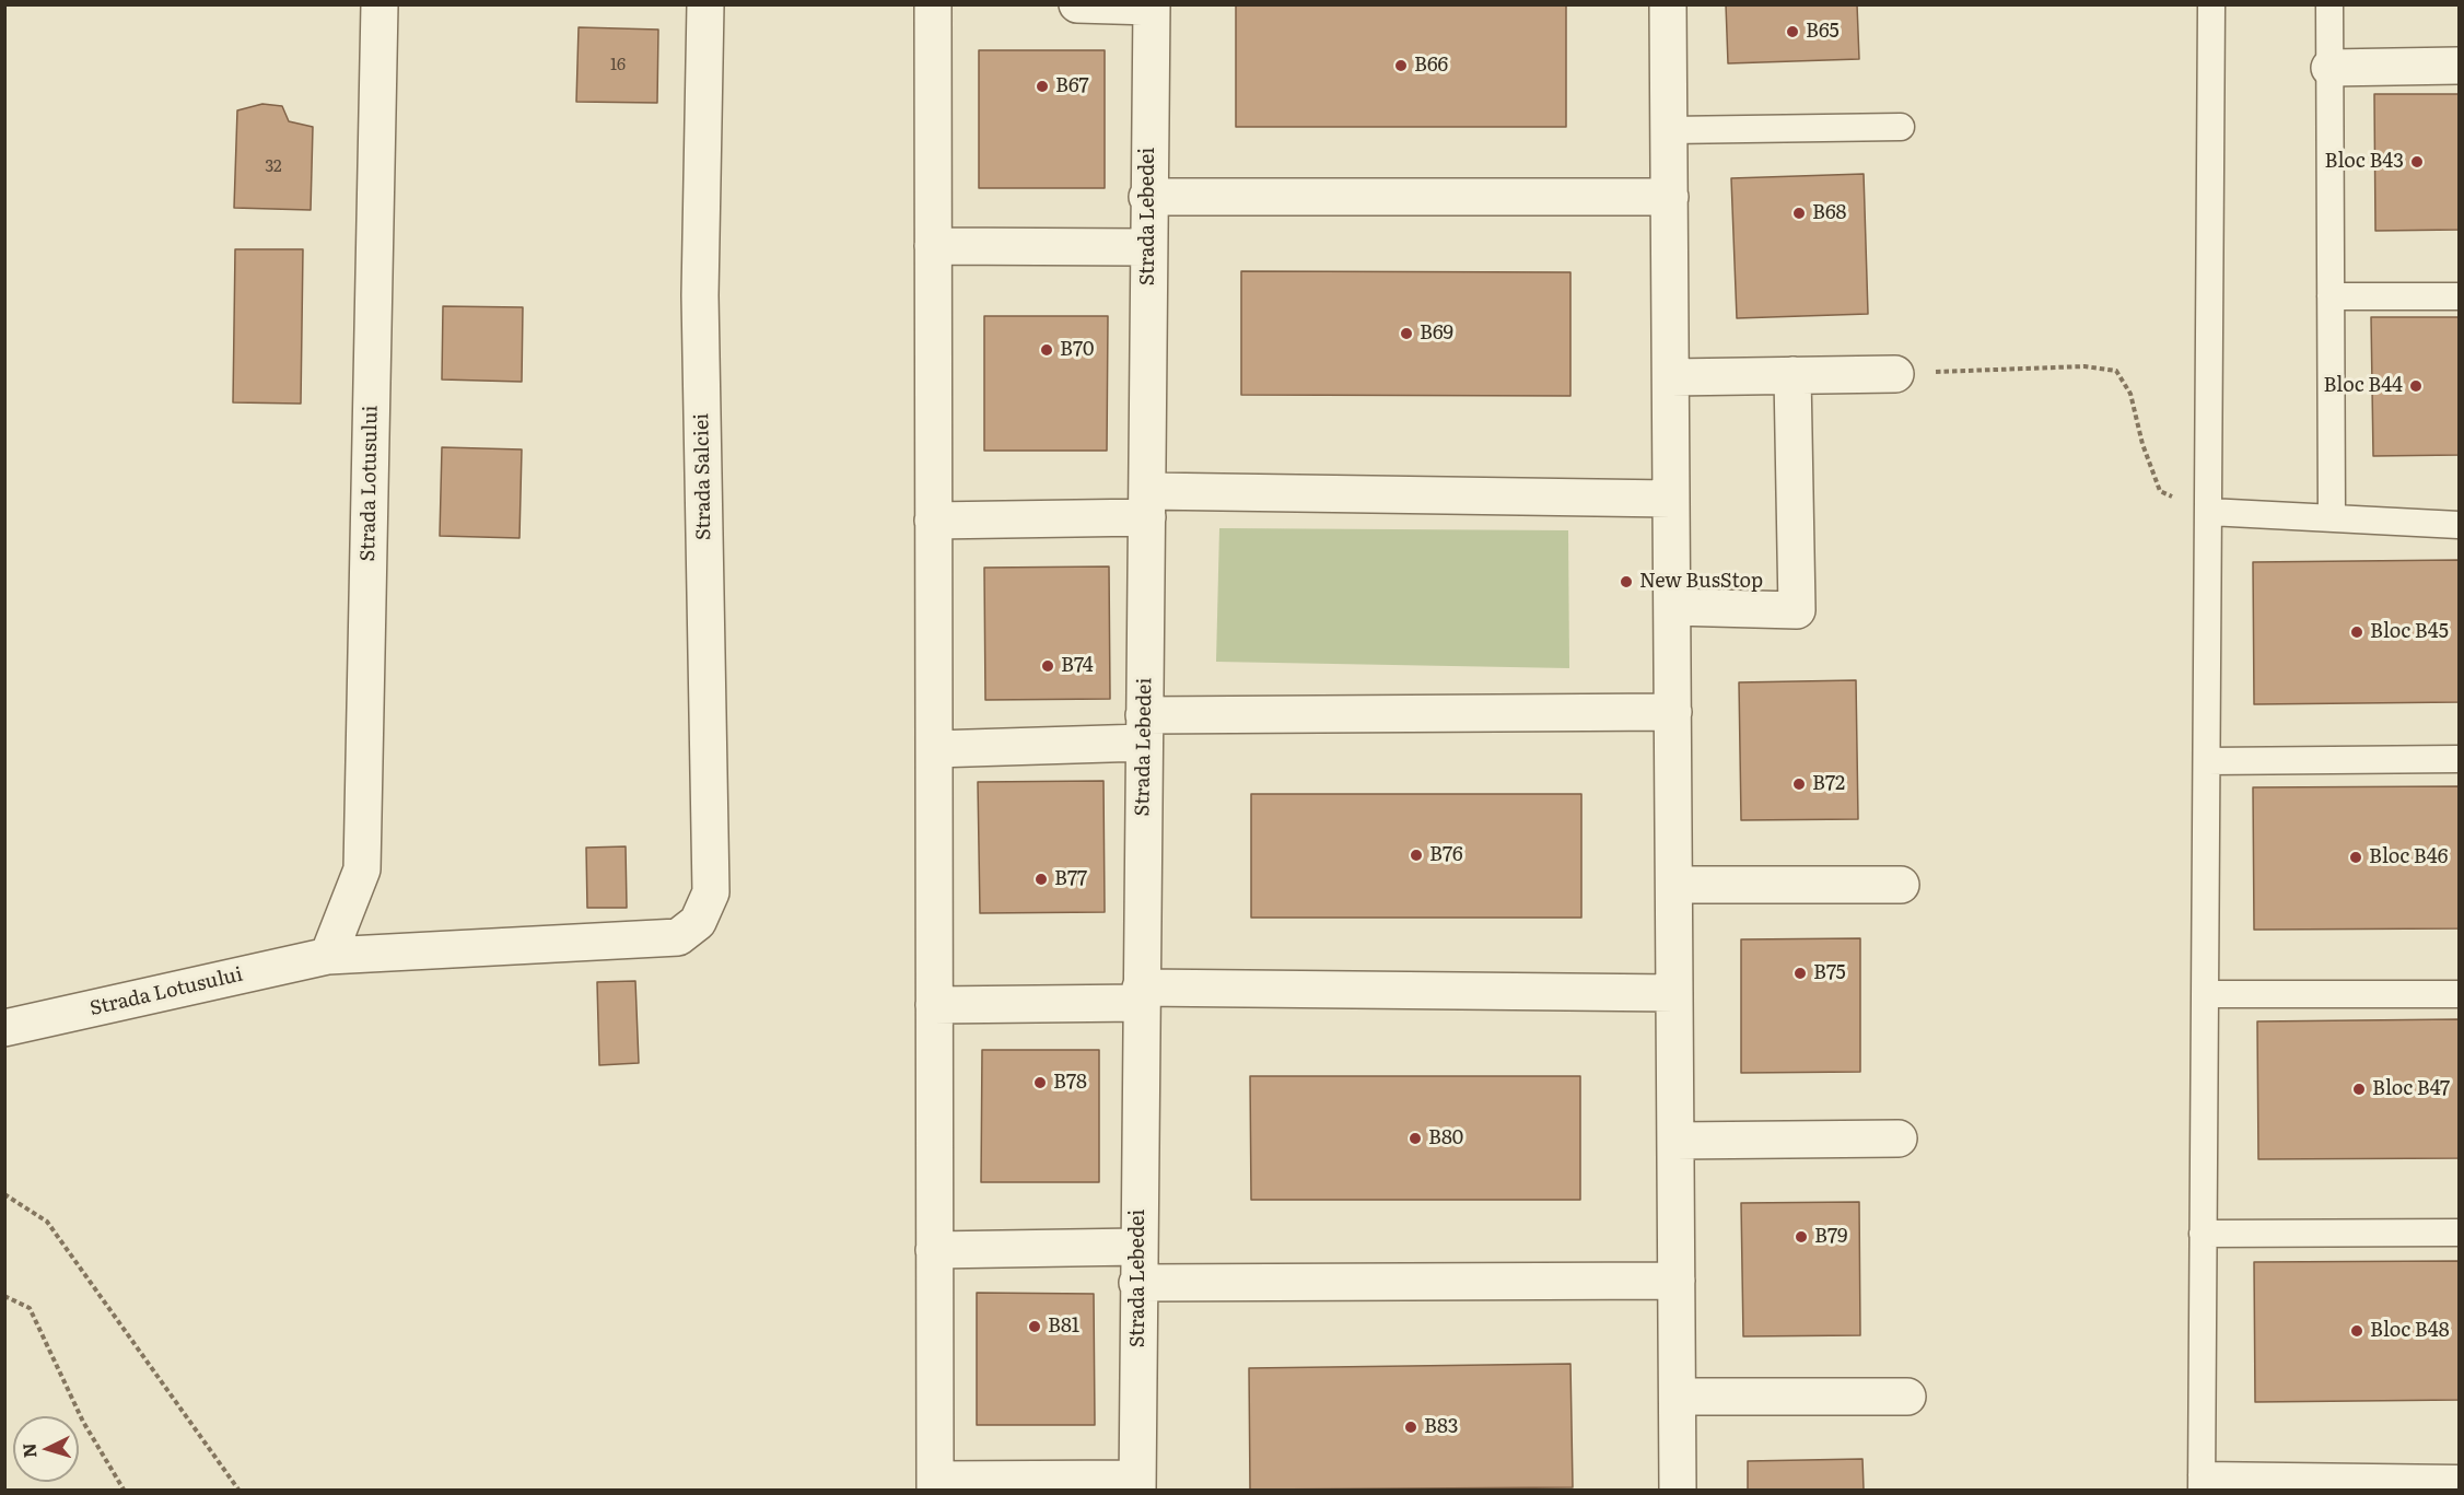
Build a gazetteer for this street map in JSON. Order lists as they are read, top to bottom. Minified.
{"streets":{"street":["Strada Lebedei","Strada Salciei","Strada Lotusului"]},"crossings":[["Strada Salciei","Strada Lotusului"]],"places":["B65","B66","B67","Bloc B43","B68","B69","B70","Bloc B44","New BusStop","Bloc B45","B74","B72","B76","Bloc B46","B77","B75","B78","Bloc B47","B80","B79","B81","Bloc B48","B83"],"house_numbers":["16","32"],"north":"left"}
